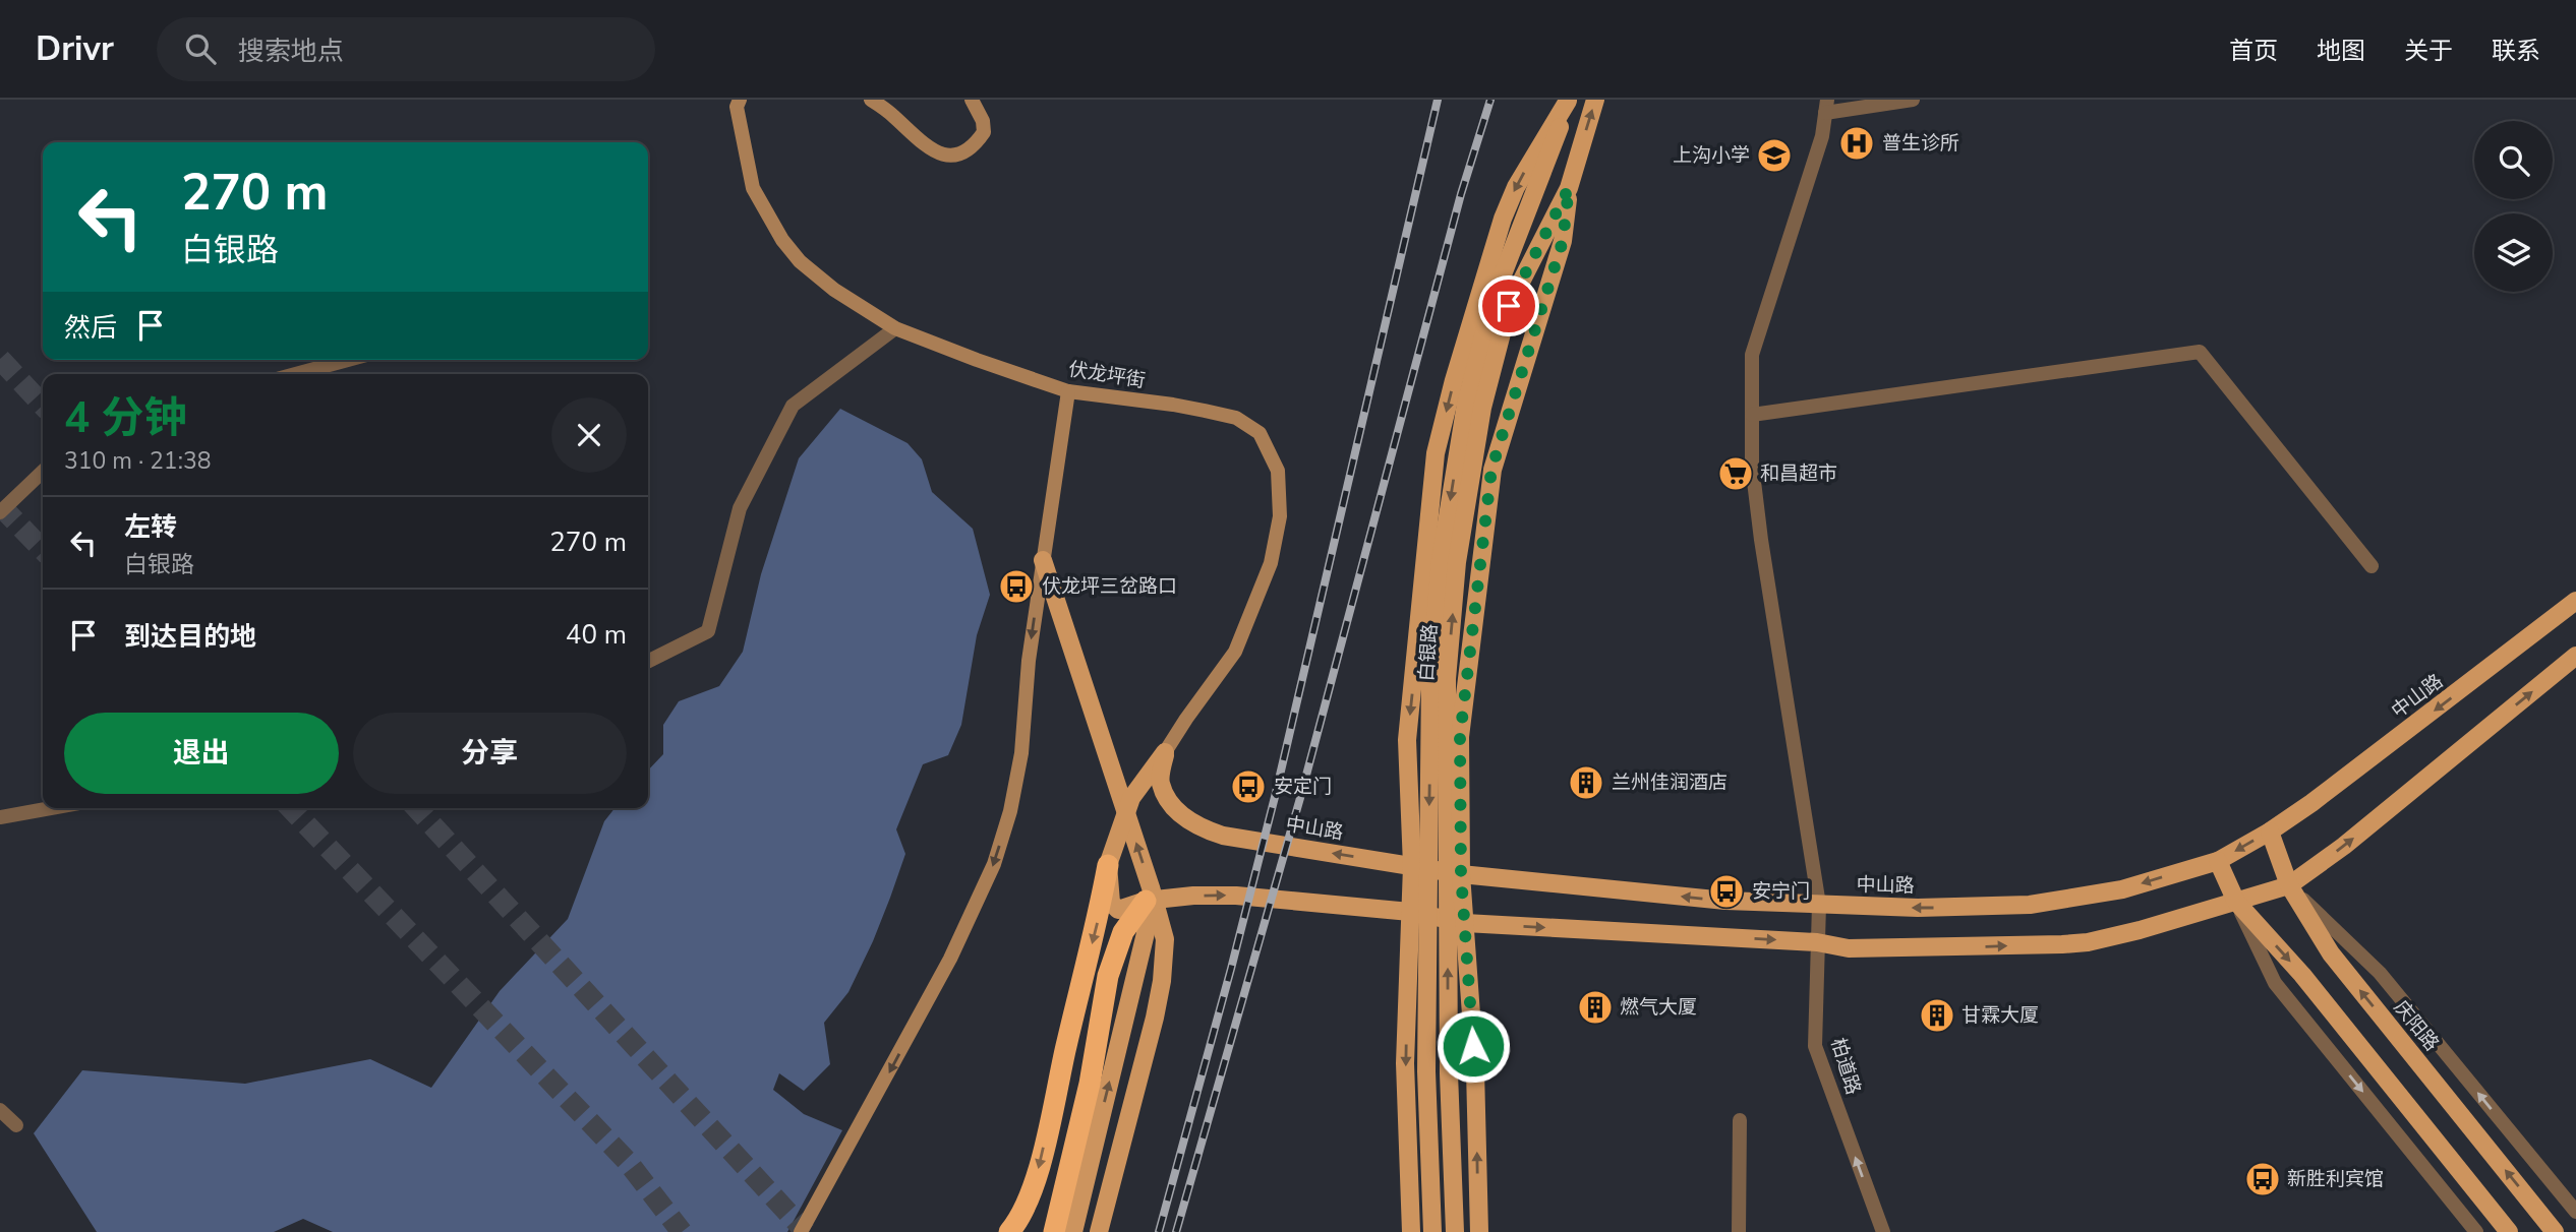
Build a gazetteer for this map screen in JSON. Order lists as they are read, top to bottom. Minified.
{"streets":{"main road":["伏龙坪街","白银路","中山路","庆阳路"],"street":["柏道路"]},"crossings":[["伏龙坪街","中山路"],["中山路","庆阳路"],["中山路","柏道路"]],"places":{"hospital":["普生诊所"],"school or university":["上沟小学"],"supermarket":["和昌超市"],"bus stop":["伏龙坪三岔路口","安定门","安宁门","新胜利宾馆"],"building":["兰州佳润酒店","燃气大厦","甘霖大厦"]},"page":{"header":"Drivr","search":"搜索地点","nav":["首页","地图","关于","联系"],"turn":["270 m","白银路"],"then":"然后","heading":["4 分钟","310 m · 21:38"],"list":[{"name":"左转","note":"白银路","value":"270 m"},{"name":"到达目的地","value":"40 m"}],"buttons":["退出","分享"]}}
